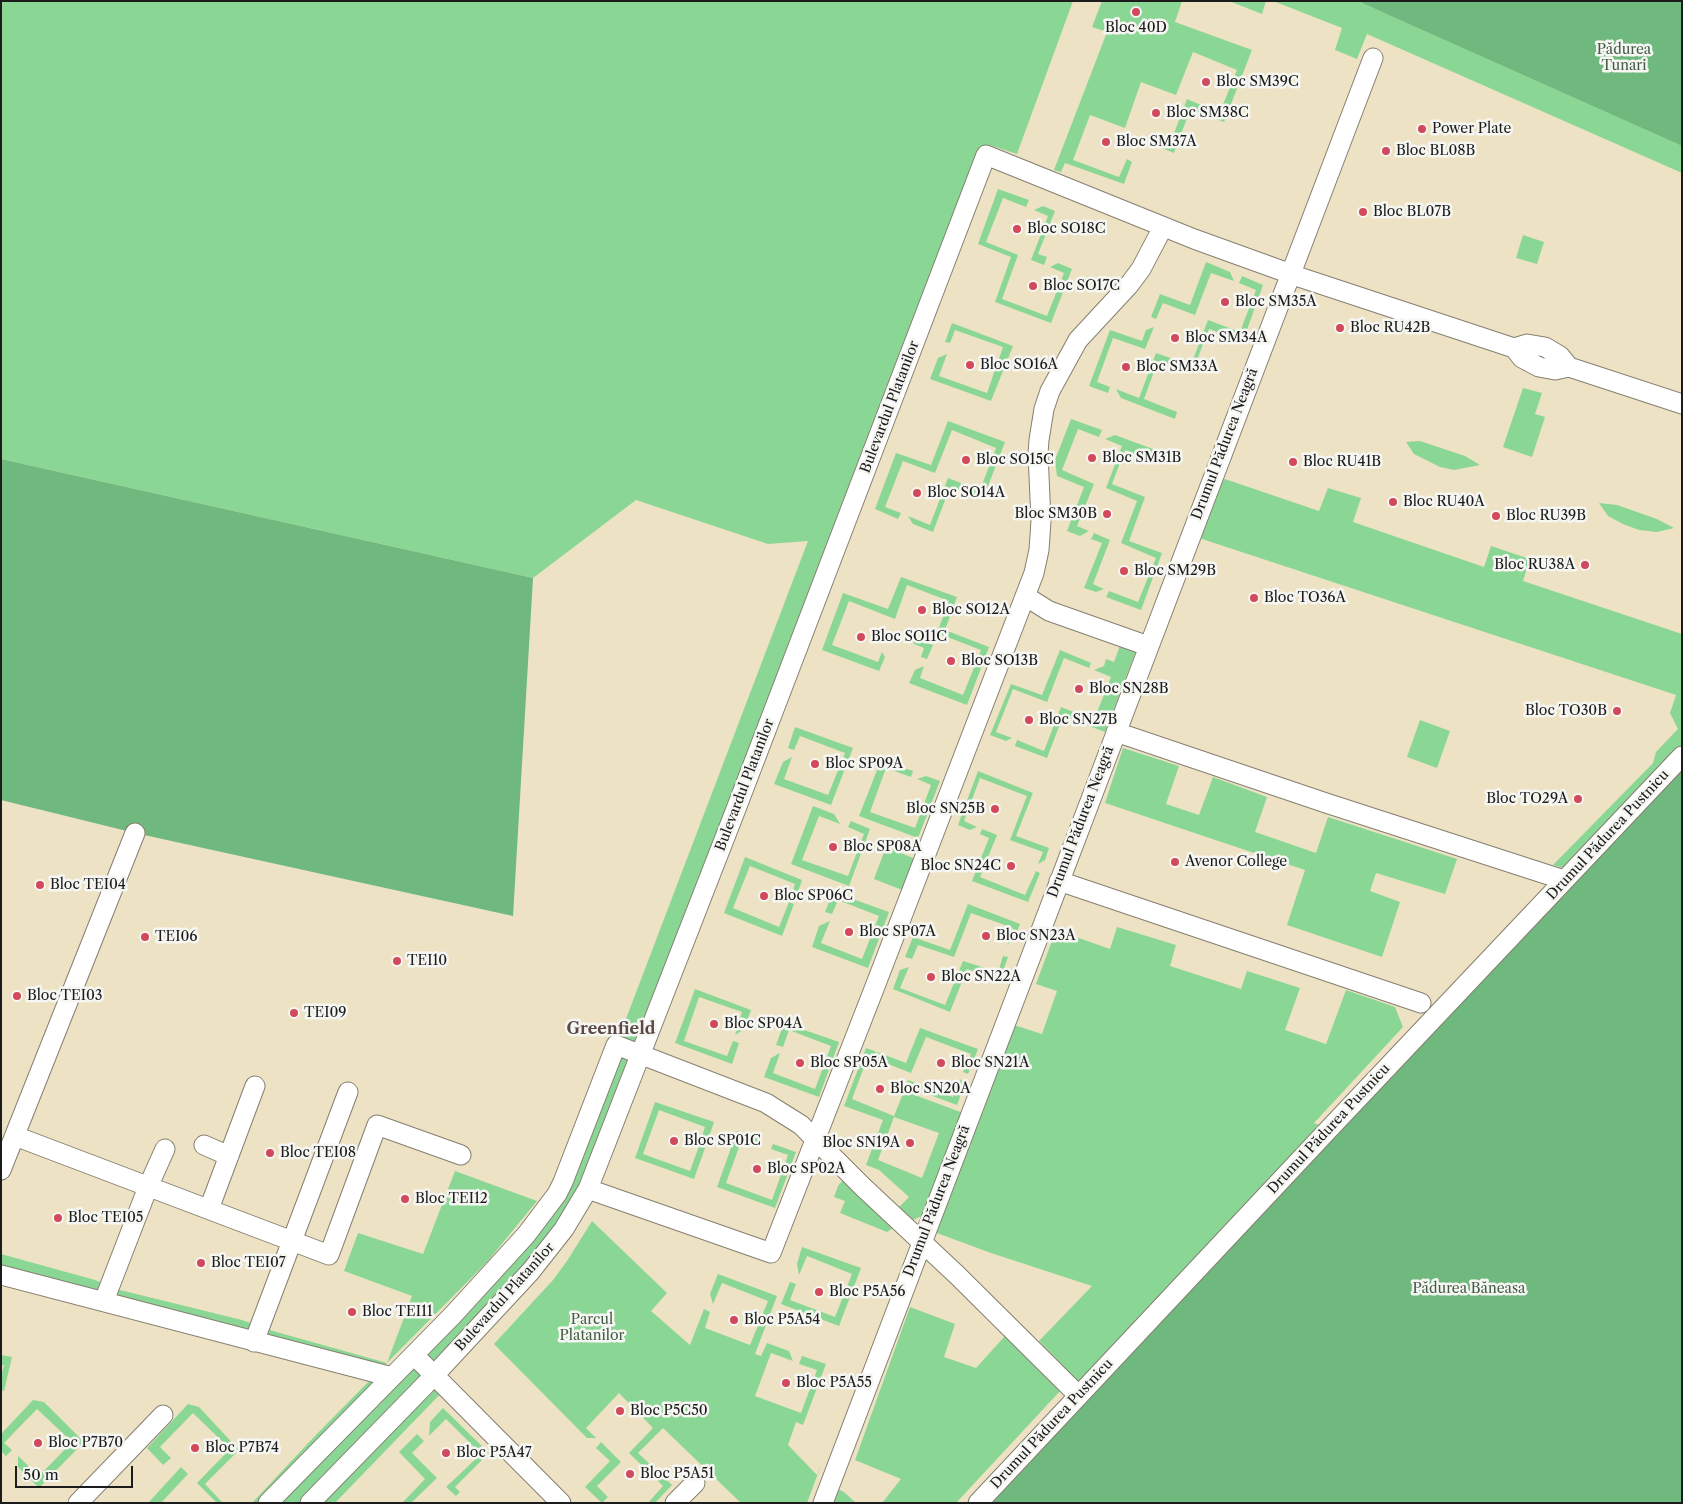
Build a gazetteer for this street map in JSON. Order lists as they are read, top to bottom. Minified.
{"streets":{"street":["Bulevardul Platanilor","Drumul Pădurea Neagră","Drumul Pădurea Pustnicu"]},"districts":["Greenfield"],"parks":["Pădurea Tunari","Pădurea Băneasa","Parcul Platanilor"],"places":["Bloc 40D","Bloc SM39C","Bloc SM38C","Power Plate","Bloc SM37A","Bloc BL08B","Bloc BL07B","Bloc SO18C","Bloc SO17C","Bloc SM35A","Bloc RU42B","Bloc SM34A","Bloc SO16A","Bloc SM33A","Bloc SM31B","Bloc SO15C","Bloc RU41B","Bloc SO14A","Bloc RU40A","Bloc SM30B","Bloc RU39B","Bloc RU38A","Bloc SM29B","Bloc TO36A","Bloc SO12A","Bloc SO11C","Bloc SO13B","Bloc SN28B","Bloc TO30B","Bloc SN27B","Bloc SP09A","Bloc TO29A","Bloc SN25B","Bloc SP08A","Avenor College","Bloc SN24C","Bloc TEI04","Bloc SP06C","Bloc SP07A","Bloc SN23A","TEI06","TEI10","Bloc SN22A","Bloc TEI03","TEI09","Bloc SP04A","Bloc SP05A","Bloc SN21A","Bloc SN20A","Bloc SP01C","Bloc SN19A","Bloc TEI08","Bloc SP02A","Bloc TEI12","Bloc TEI05","Bloc TEI07","Bloc P5A56","Bloc TEI11","Bloc P5A54","Bloc P5A55","Bloc P5C50","Bloc P7B70","Bloc P7B74","Bloc P5A47","Bloc P5A51"],"scale_bar":"50 m"}
